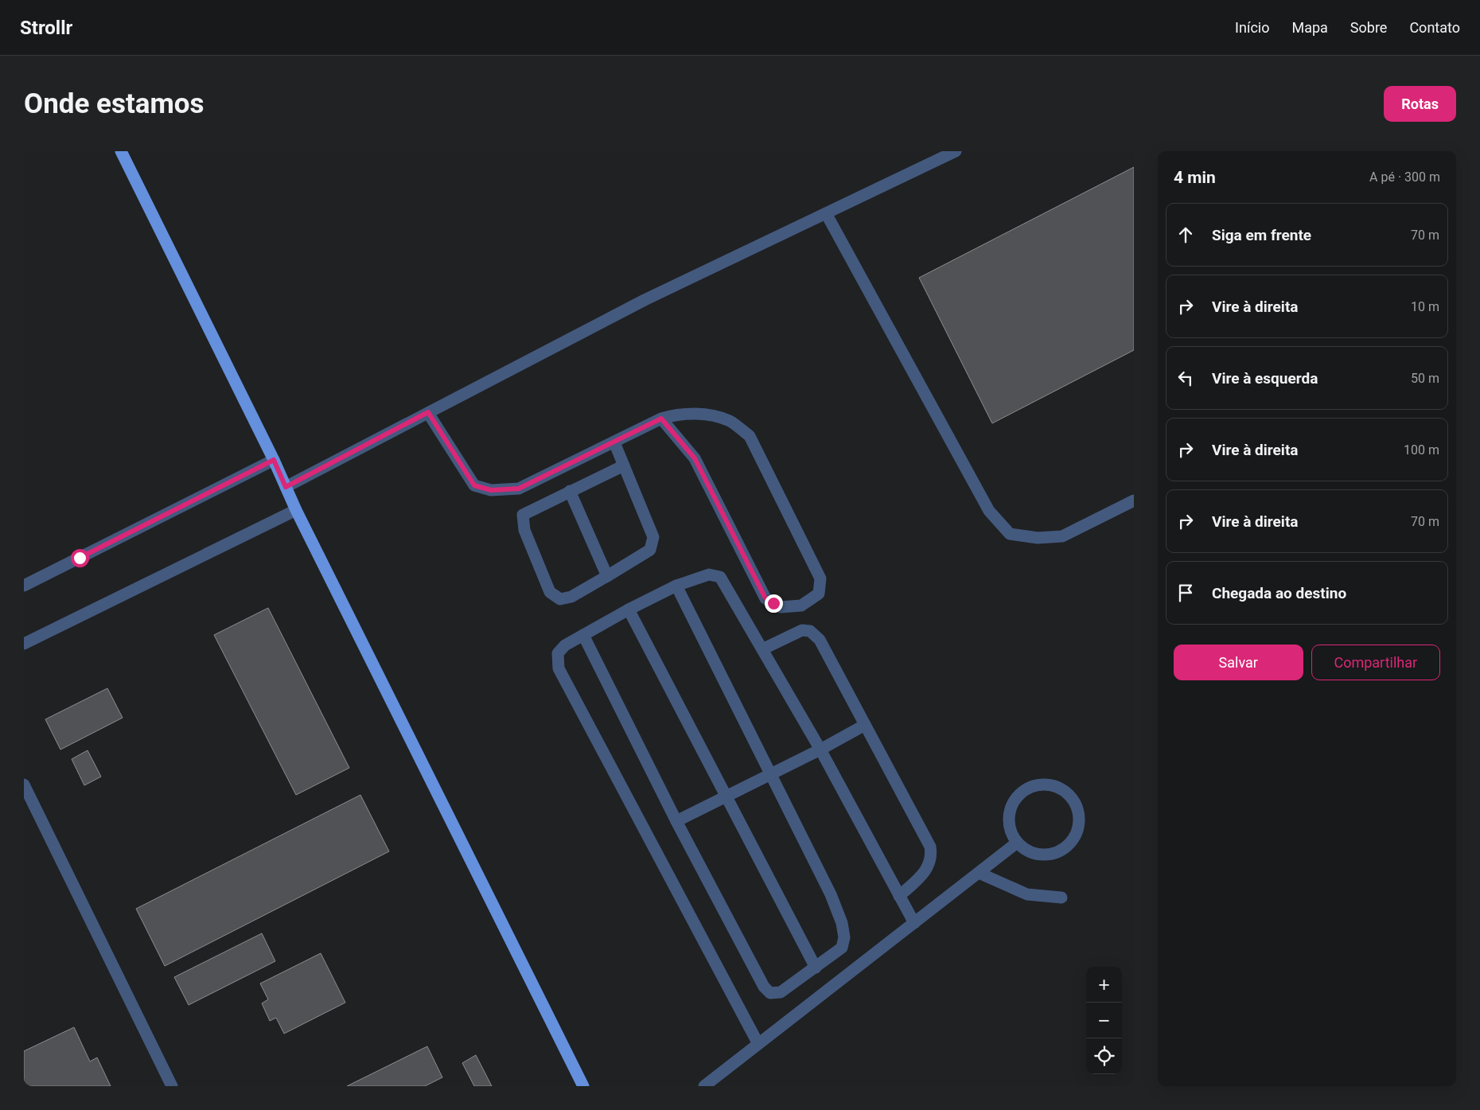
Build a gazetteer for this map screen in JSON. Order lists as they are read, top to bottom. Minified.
{"page":{"header":"Strollr","nav":["Início","Mapa","Sobre","Contato"],"buttons":["Rotas",["Salvar","Compartilhar"]],"title":"Onde estamos","heading":["4 min","A pé · 300 m"],"list":[["Siga em frente","70 m"],["Vire à direita","10 m"],["Vire à esquerda","50 m"],["Vire à direita","100 m"],["Vire à direita","70 m"],"Chegada ao destino"],"map_buttons":["+","−"]}}
